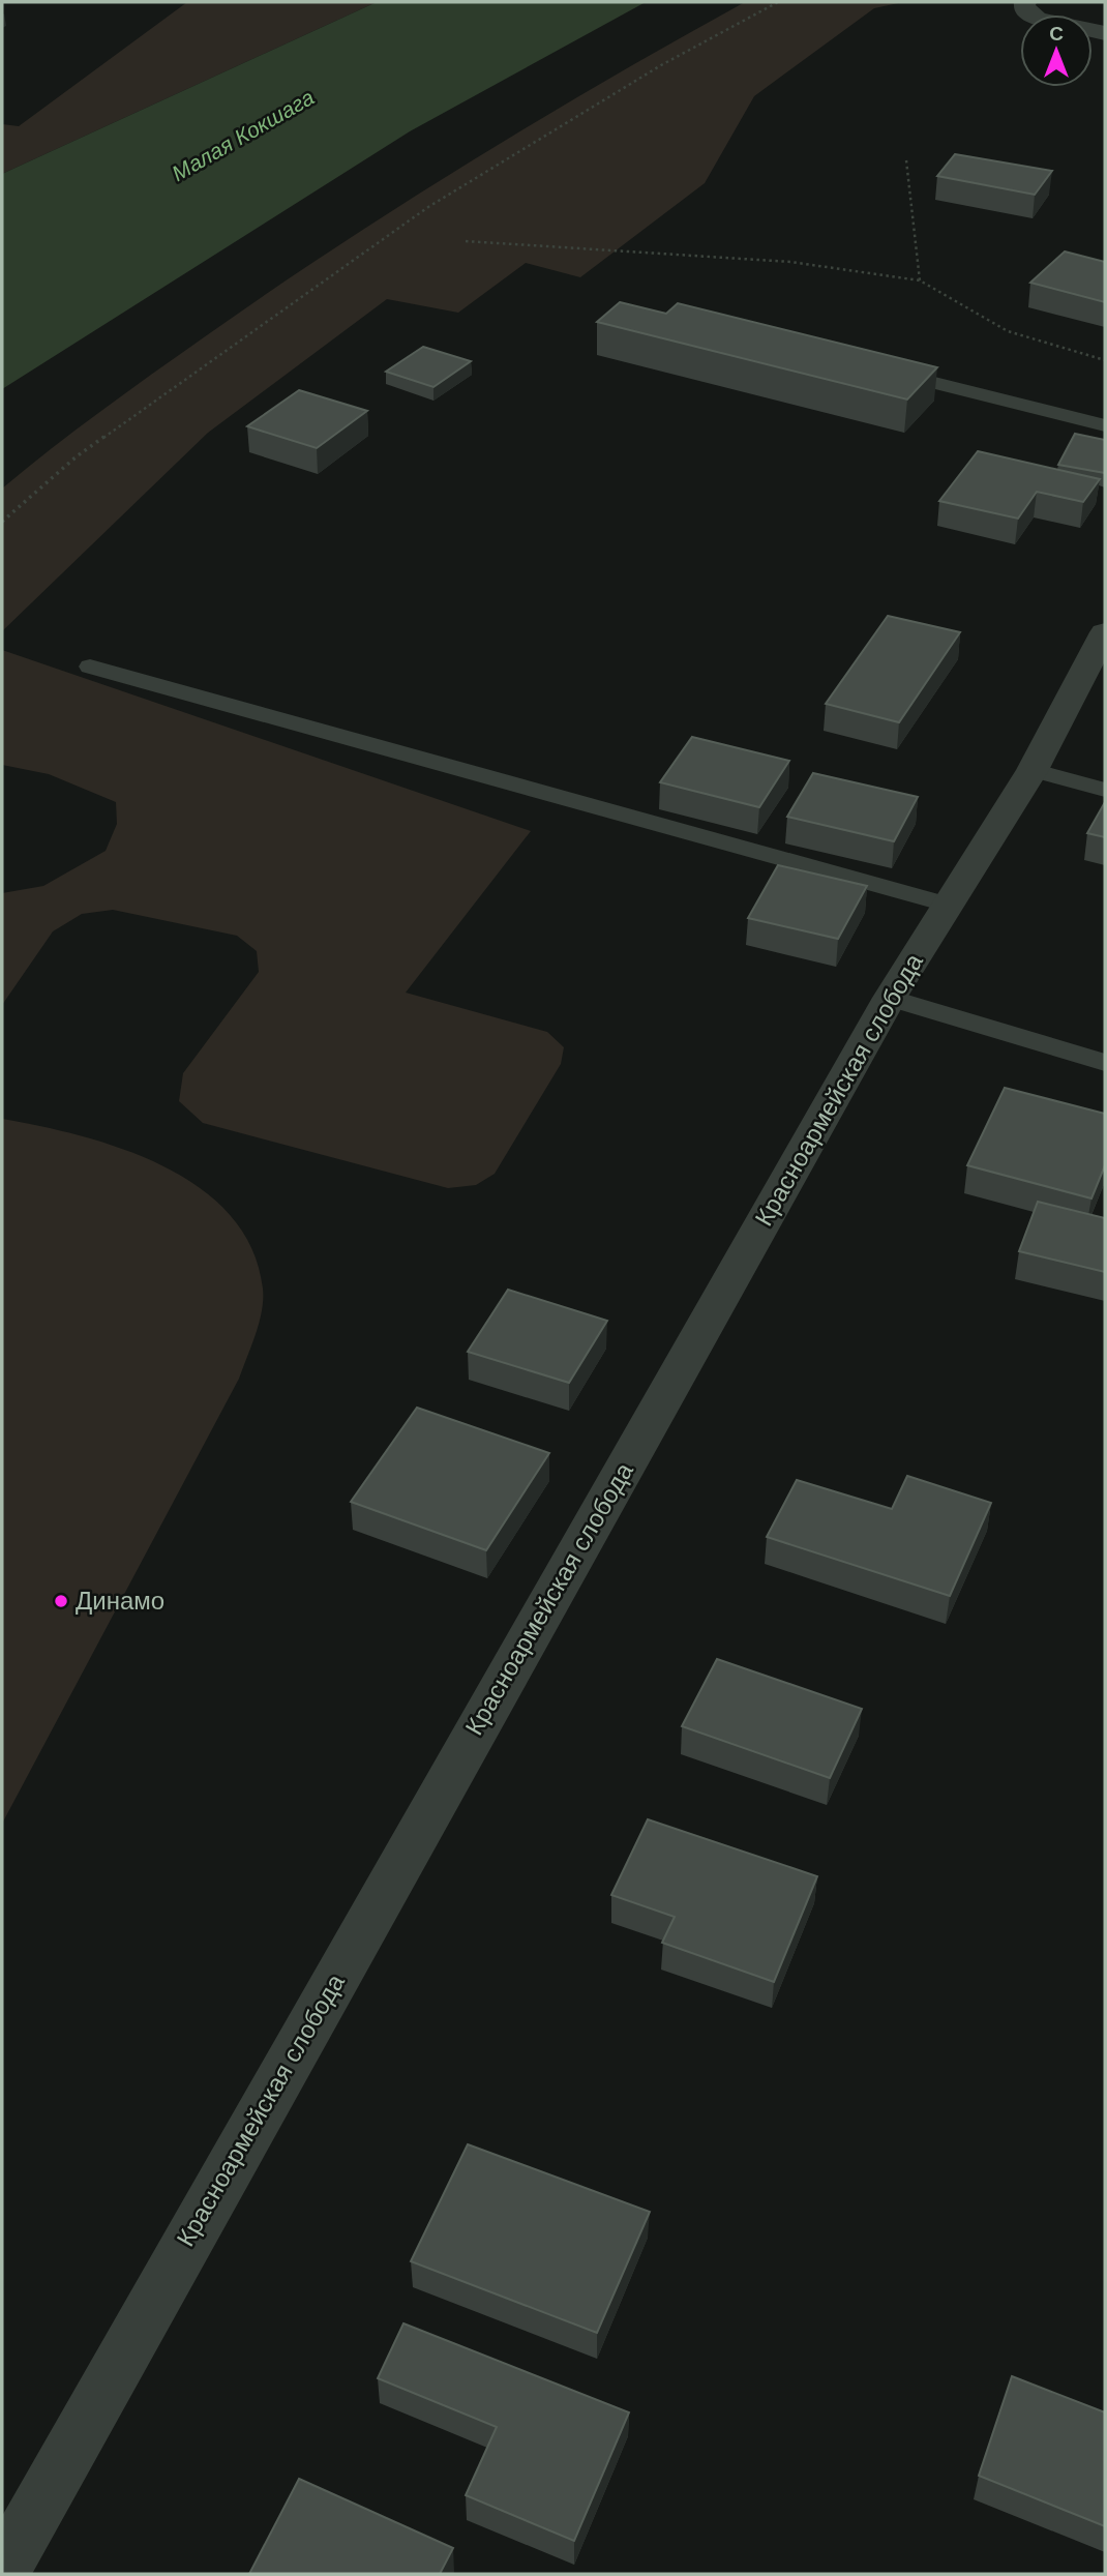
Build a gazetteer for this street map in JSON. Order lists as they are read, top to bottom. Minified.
{"streets":{"street":["Красноармейская слобода"]},"water":["Малая Кокшага"],"places":["Динамо"],"north":"top"}
